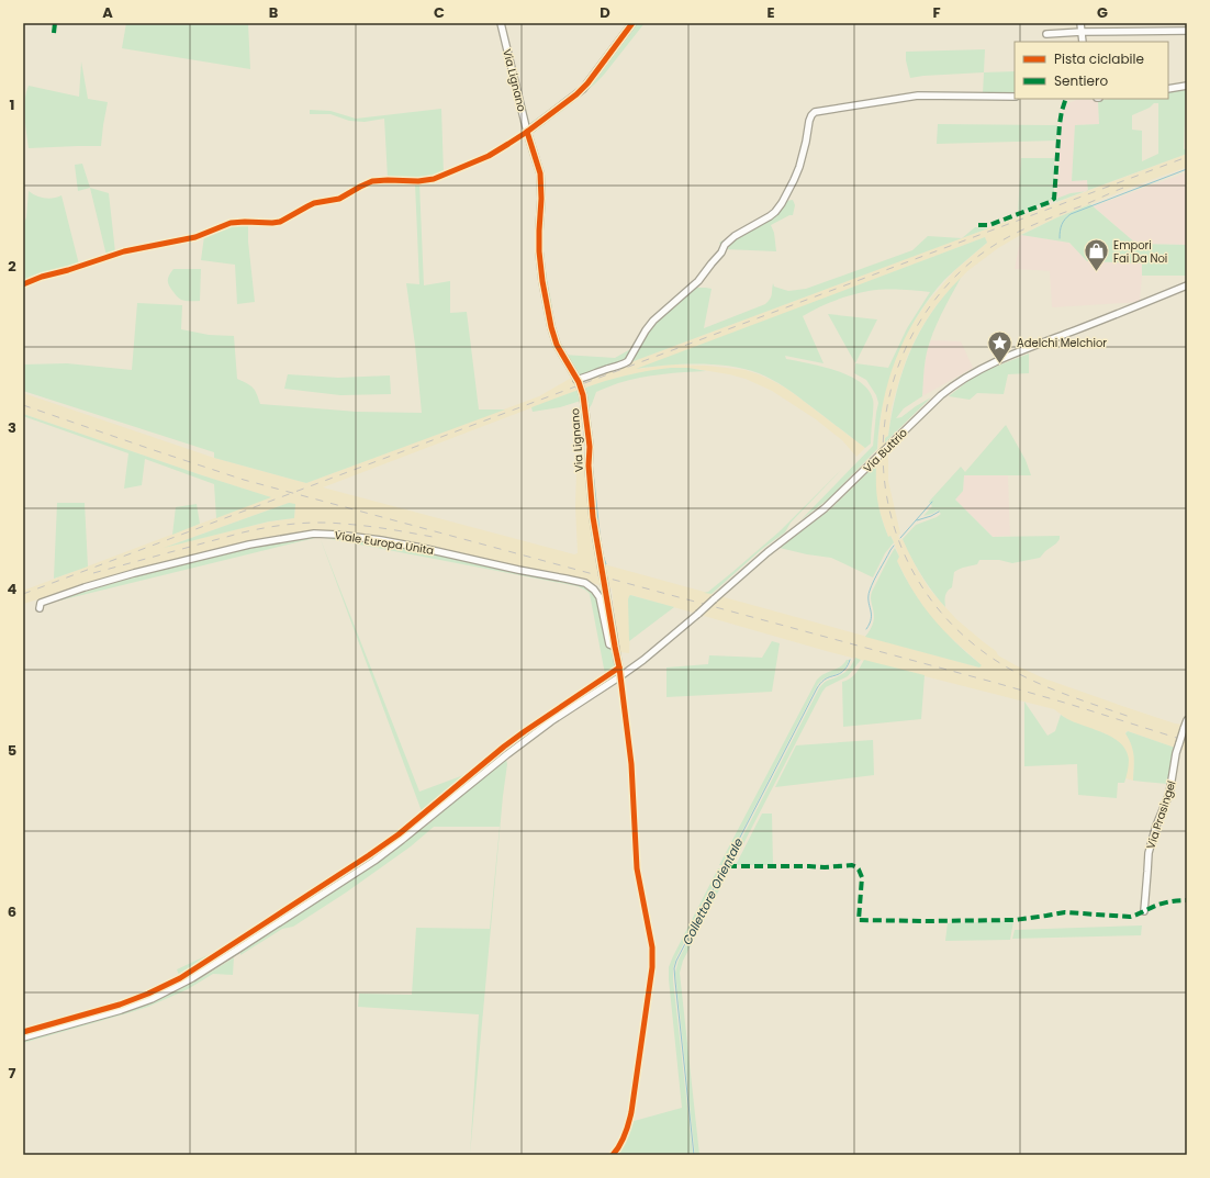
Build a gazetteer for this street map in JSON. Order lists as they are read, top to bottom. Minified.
{"streets":{"street":["Via Lignano","Via Buttrio","Viale Europa Unita","Via Prasingel"]},"crossings":[["Via Lignano","Via Buttrio"],["Via Lignano","Viale Europa Unita"]],"water":["Collettore Orientale"],"places":{"shop":["Empori Fai Da Noi"],"place":["Adelchi Melchior"]},"legend":["Pista ciclabile","Sentiero"],"grid":{"columns":["A","B","C","D","E","F","G"],"rows":["1","2","3","4","5","6","7"]}}
